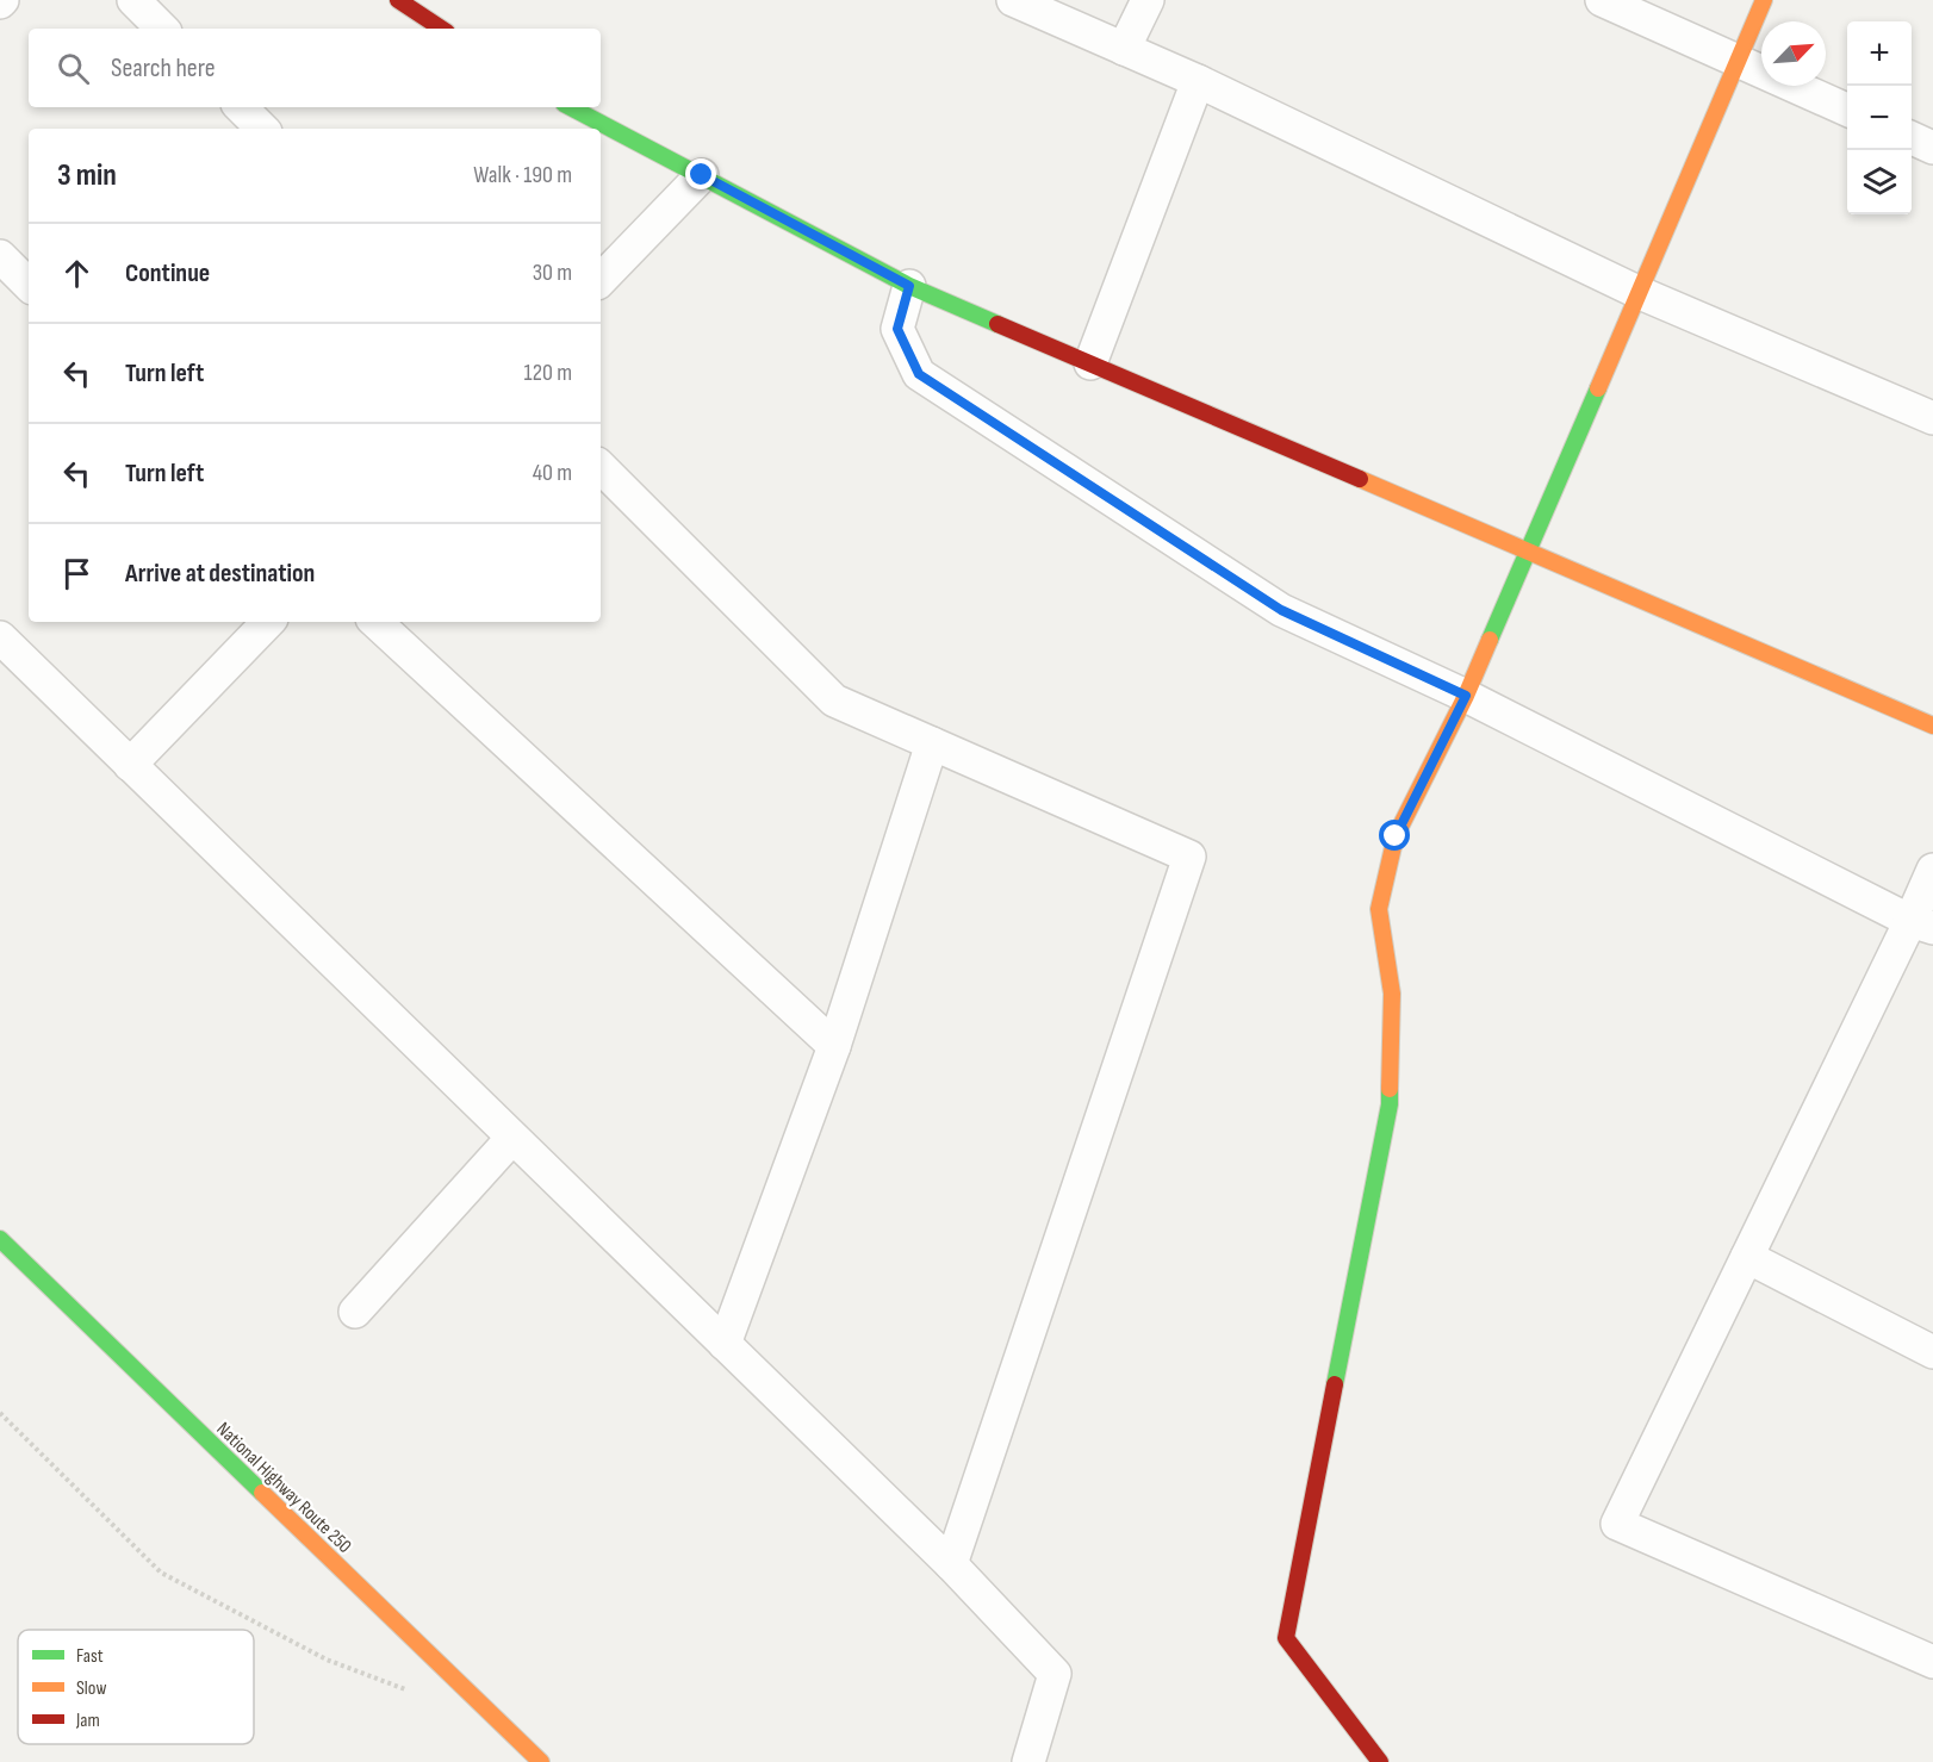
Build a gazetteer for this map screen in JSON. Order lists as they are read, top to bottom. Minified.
{"streets":{"main road":["National Highway Route 250"]},"legend":["Fast","Slow","Jam"],"north":"top right","page":{"map_buttons":["+","−"],"search":"Search here","heading":["3 min","Walk · 190 m"],"list":[["Continue","30 m"],["Turn left","120 m"],["Turn left","40 m"],"Arrive at destination"]}}
